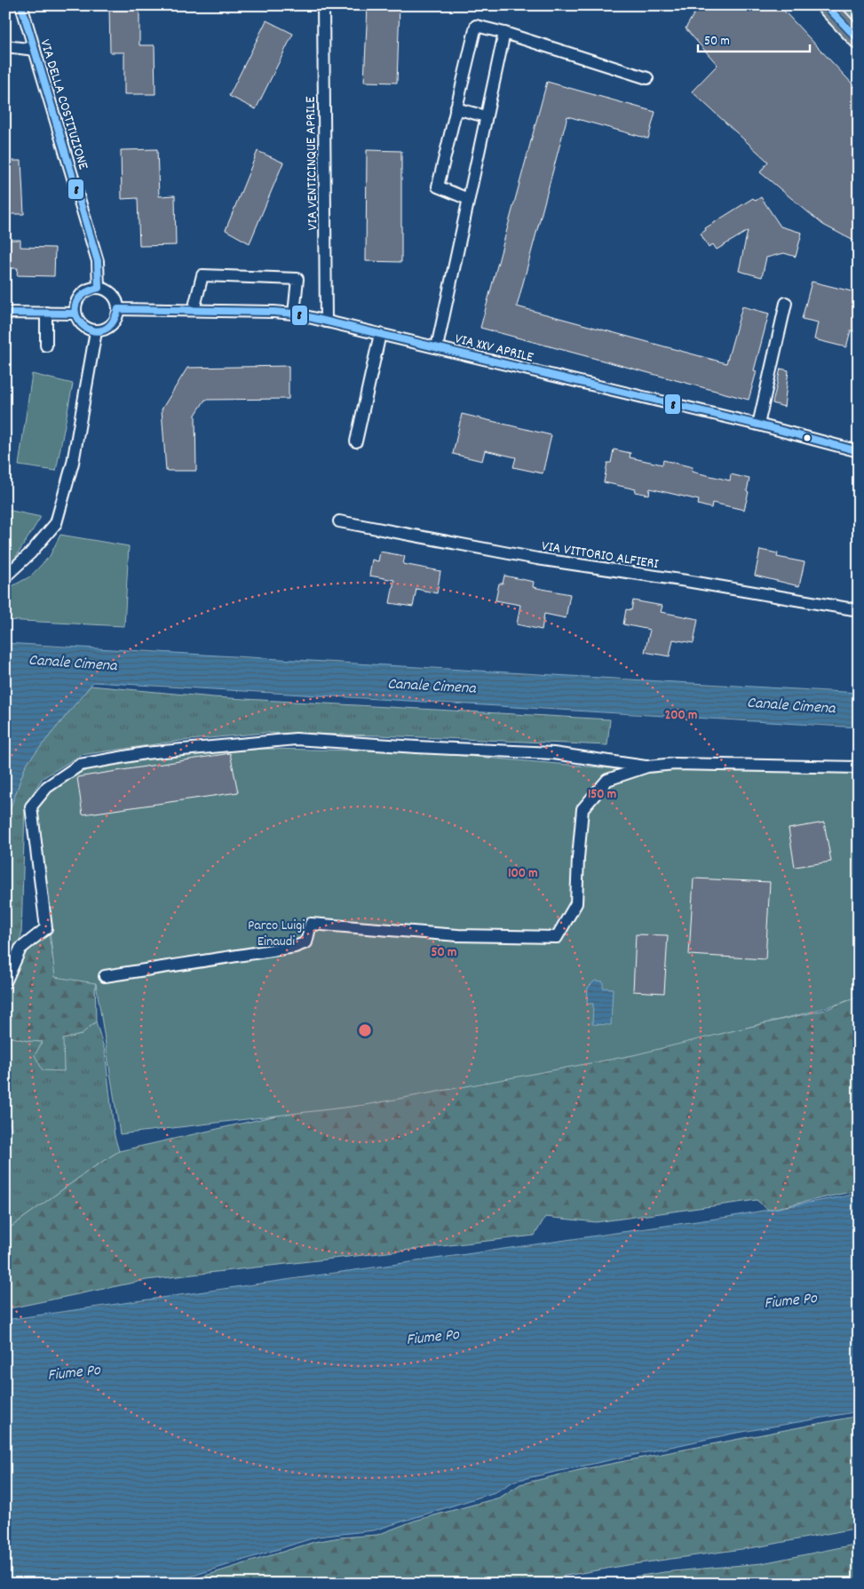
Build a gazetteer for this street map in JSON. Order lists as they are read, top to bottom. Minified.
{"streets":{"street":["VIA DELLA COSTITUZIONE","VIA VENTICINQUE APRILE","VIA XXV APRILE","VIA VITTORIO ALFIERI"]},"crossings":[["VIA DELLA COSTITUZIONE","VIA XXV APRILE"],["VIA VENTICINQUE APRILE","VIA XXV APRILE"]],"water":["Canale Cimena","Fiume Po"],"parks":["Parco Luigi Einaudi"],"lines":["transit line 8"],"scale_bar":"50 m","rings":["200 m","150 m","100 m","50 m"]}
